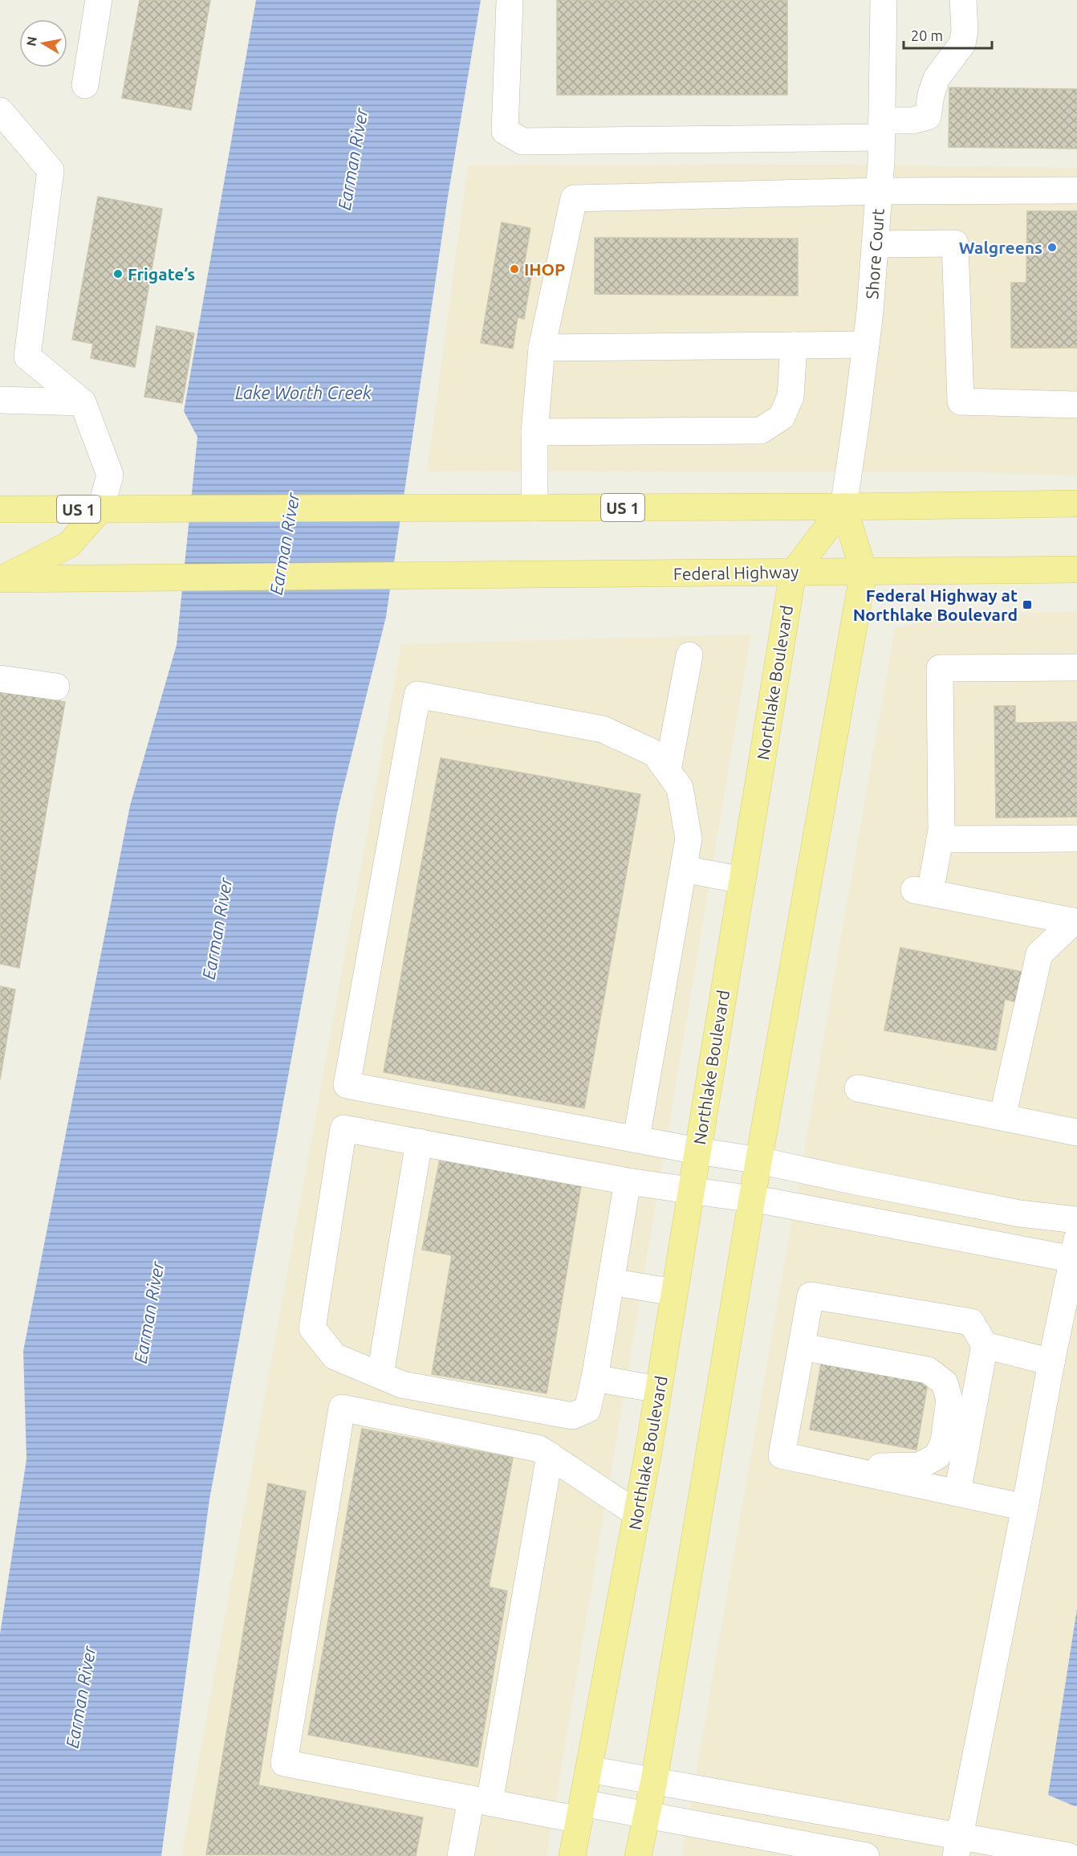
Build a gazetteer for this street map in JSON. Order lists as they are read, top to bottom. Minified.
{"streets":{"main road":["US 1","Federal Highway","Northlake Boulevard"],"street":["Shore Court"]},"crossings":[["Shore Court","US 1"],["Shore Court","Northlake Boulevard"],["US 1","Northlake Boulevard"],["Federal Highway","Northlake Boulevard"]],"water":["Earman River","Lake Worth Creek"],"places":{"other":["Walgreens","IHOP","Frigate’s"],"transit":["Federal Highway at Northlake Boulevard"]},"scale_bar":"20 m","north":"left"}
